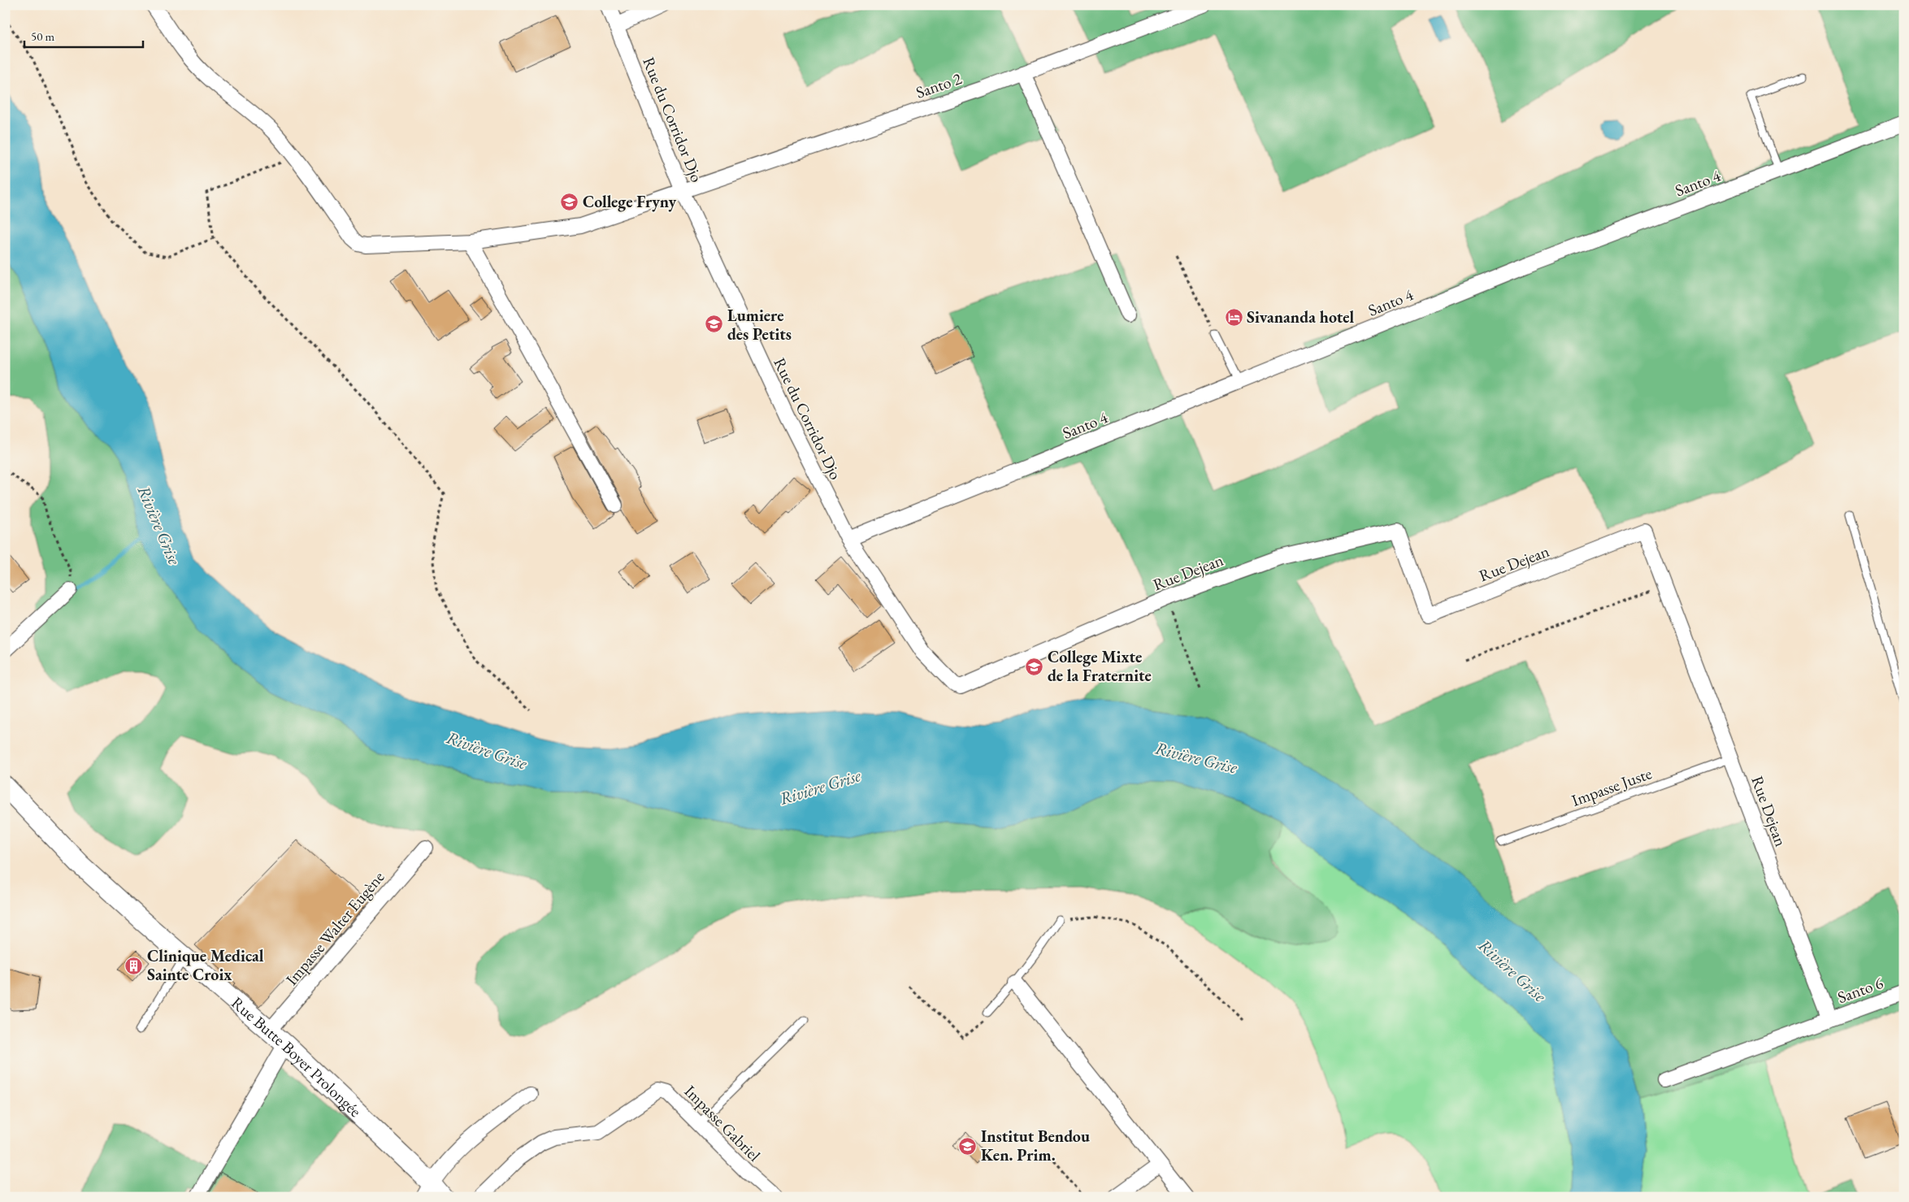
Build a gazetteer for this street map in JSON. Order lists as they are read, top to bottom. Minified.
{"streets":{"street":["Santo 2","Rue du Corridor Djo","Santo 4","Rue Dejean","Impasse Walter Eugène","Santo 6","Rue Butte Boyer Prolongée","Impasse Gabriel"],"lane":["Impasse Juste"]},"crossings":[["Santo 2","Rue du Corridor Djo"],["Rue du Corridor Djo","Santo 4"],["Rue du Corridor Djo","Rue Dejean"],["Rue Dejean","Impasse Juste"],["Rue Dejean","Santo 6"],["Impasse Walter Eugène","Rue Butte Boyer Prolongée"]],"water":["Rivière Grise"],"places":{"school or university":["College Fryny","Lumiere des Petits","College Mixte de la Fraternite","Institut Bendou Ken. Prim."],"hotel":["Sivananda hotel"],"building":["Clinique Medical Sainte Croix"]},"scale_bar":"50 m"}
